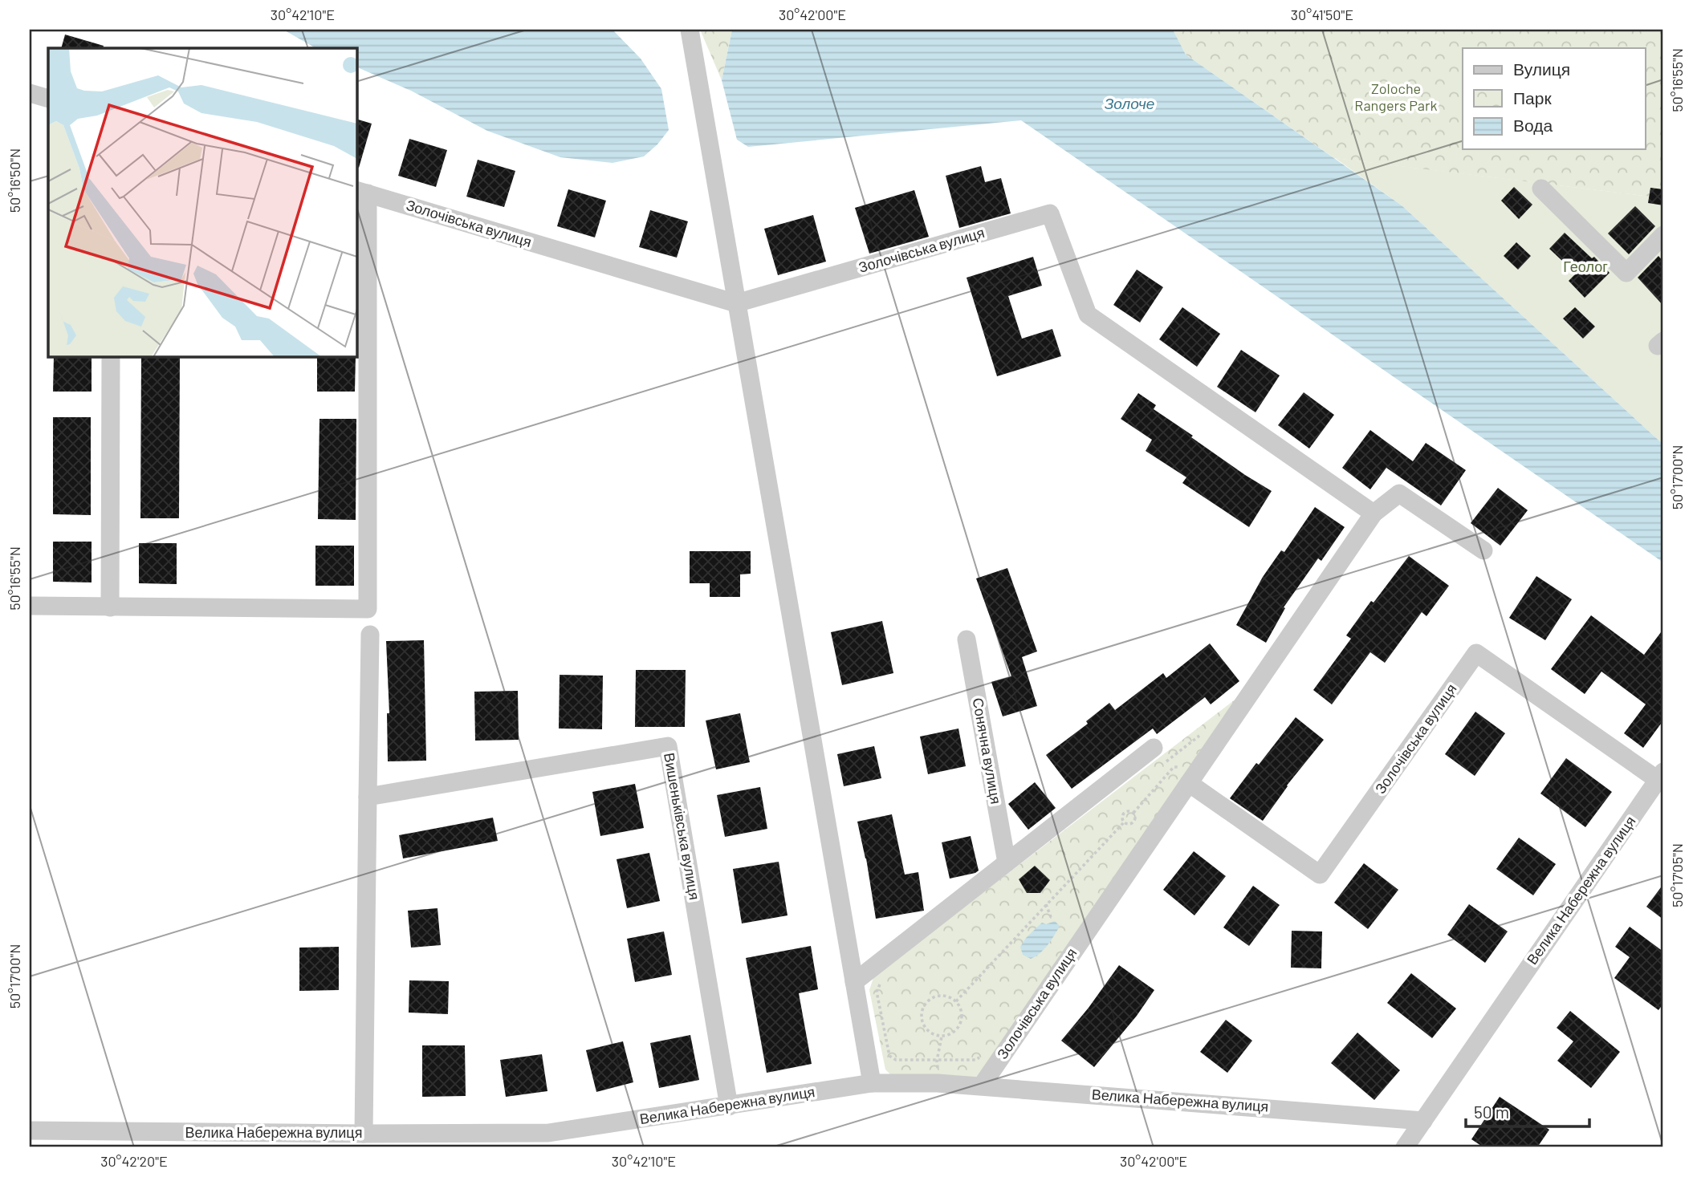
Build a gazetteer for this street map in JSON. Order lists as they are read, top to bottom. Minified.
{"streets":{"street":["Золочівська вулиця","Сонячна вулиця","Вишеньківська вулиця","Велика Набережна вулиця"]},"crossings":[["Золочівська вулиця","Велика Набережна вулиця"],["Вишеньківська вулиця","Велика Набережна вулиця"]],"water":["Золоче"],"parks":["Zoloche Rangers Park","Геолог"],"legend":["Вулиця","Парк","Вода"],"scale_bar":"50 m","coordinates":["30°42'10\"E","30°42'00\"E","30°41'50\"E","50°16'55\"N","50°16'50\"N","50°17'00\"N","50°17'05\"N","30°42'20\"E"]}
